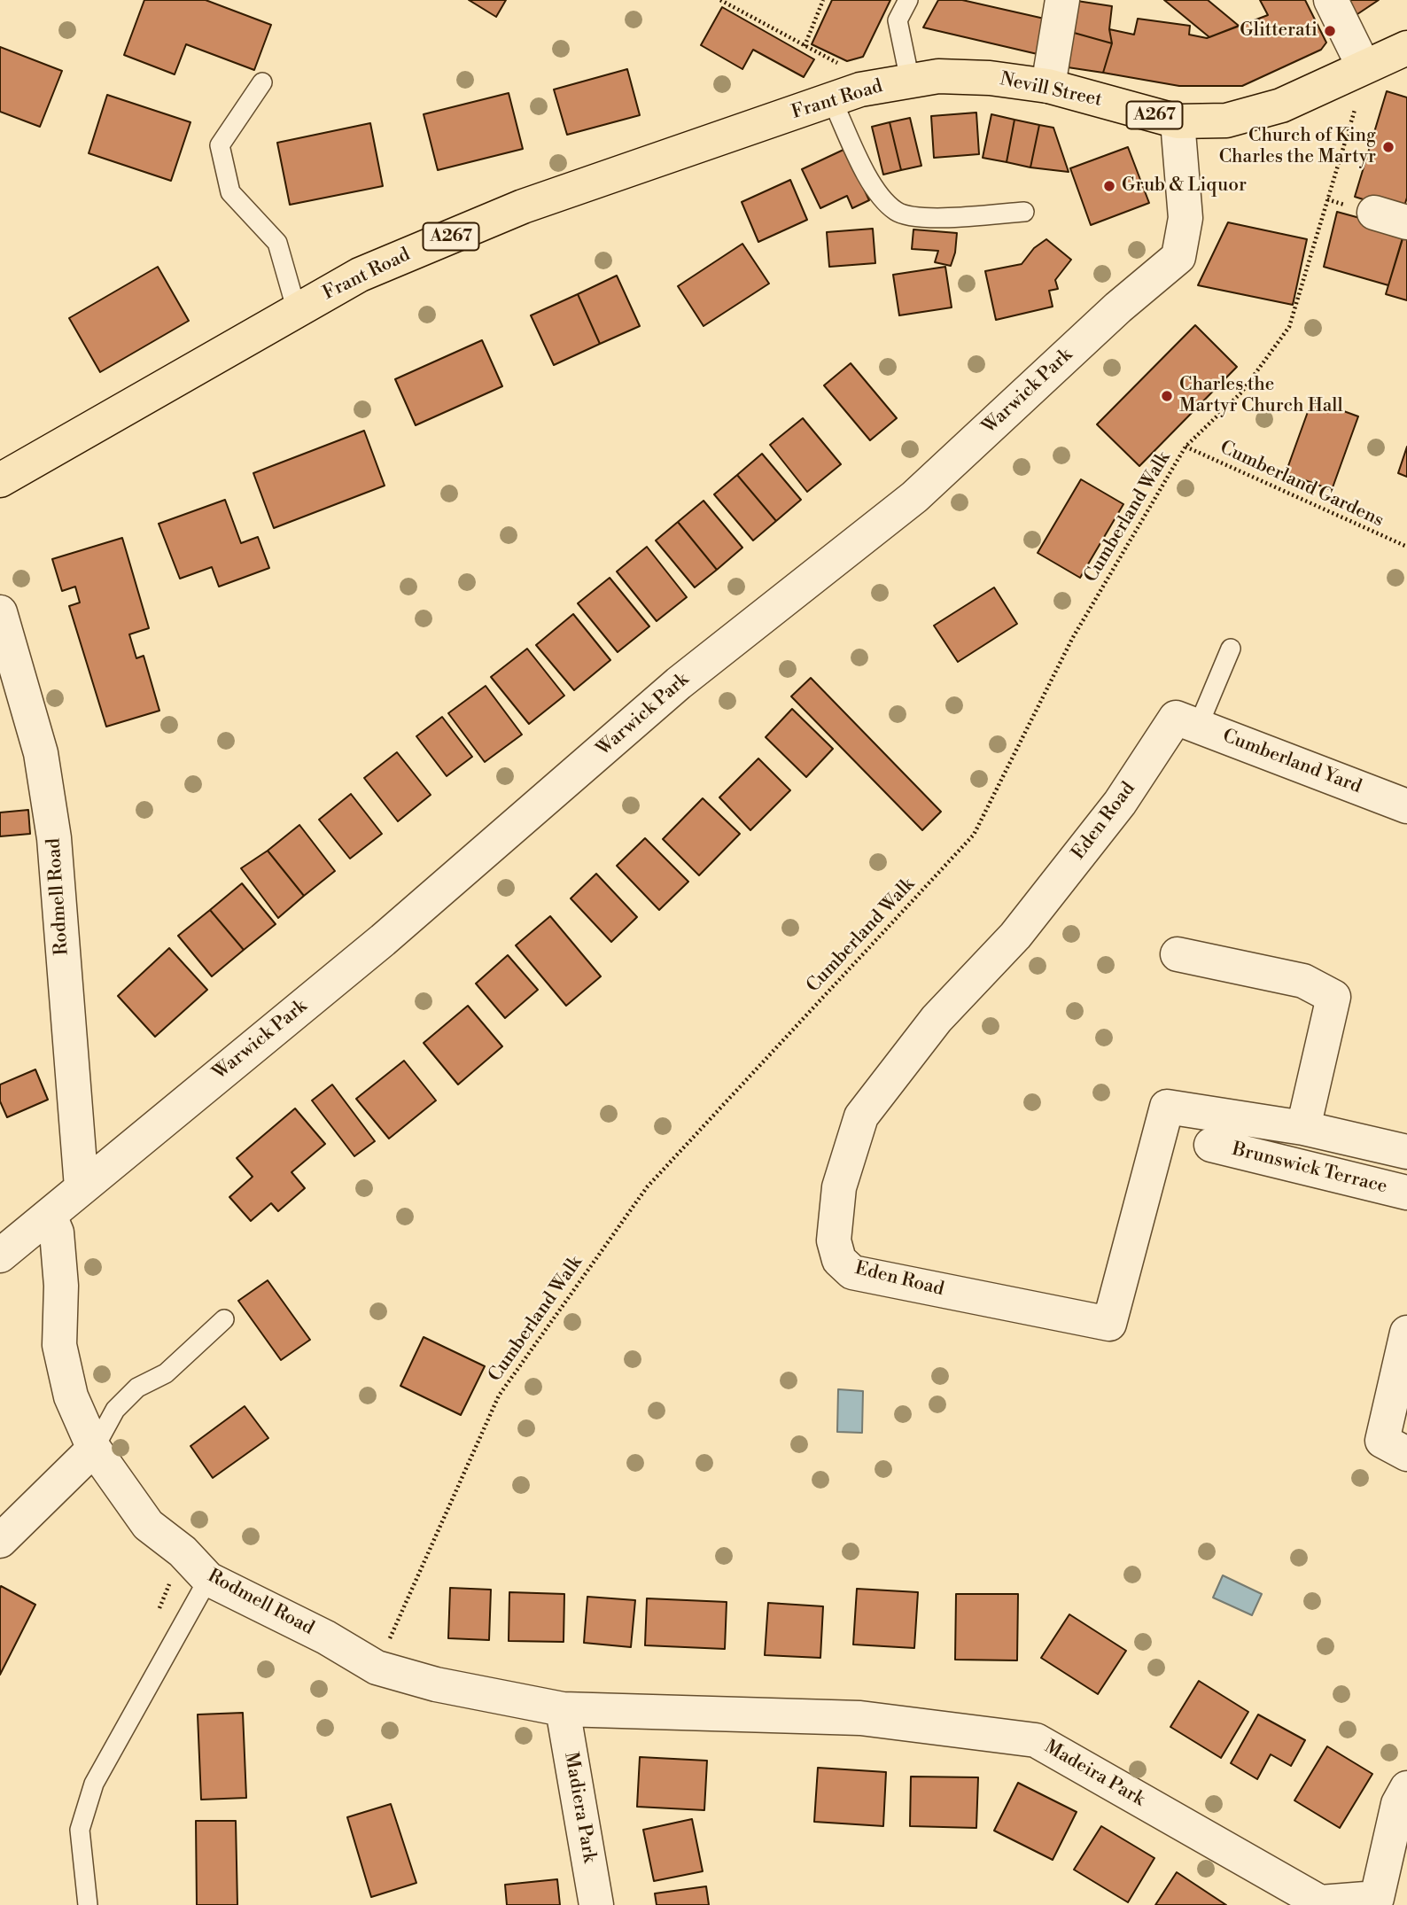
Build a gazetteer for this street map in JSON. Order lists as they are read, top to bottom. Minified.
{"streets":{"main road":["Nevill Street","Frant Road","A267"],"street":["Warwick Park","Cumberland Yard","Eden Road","Rodmell Road","Brunswick Terrace","Madeira Park","Madiera Park"],"path":["Cumberland Gardens","Cumberland Walk"]},"crossings":[["Nevill Street","Frant Road"],["Nevill Street","Warwick Park"],["Nevill Street","Cumberland Walk"],["Warwick Park","Rodmell Road"],["Cumberland Gardens","Cumberland Walk"],["Cumberland Walk","Rodmell Road"],["Cumberland Yard","Eden Road"],["Rodmell Road","Madeira Park"],["Rodmell Road","Madiera Park"],["Madeira Park","Madiera Park"]],"places":["Glitterati","Church of King Charles the Martyr","Grub & Liquor","Charles the Martyr Church Hall"]}
